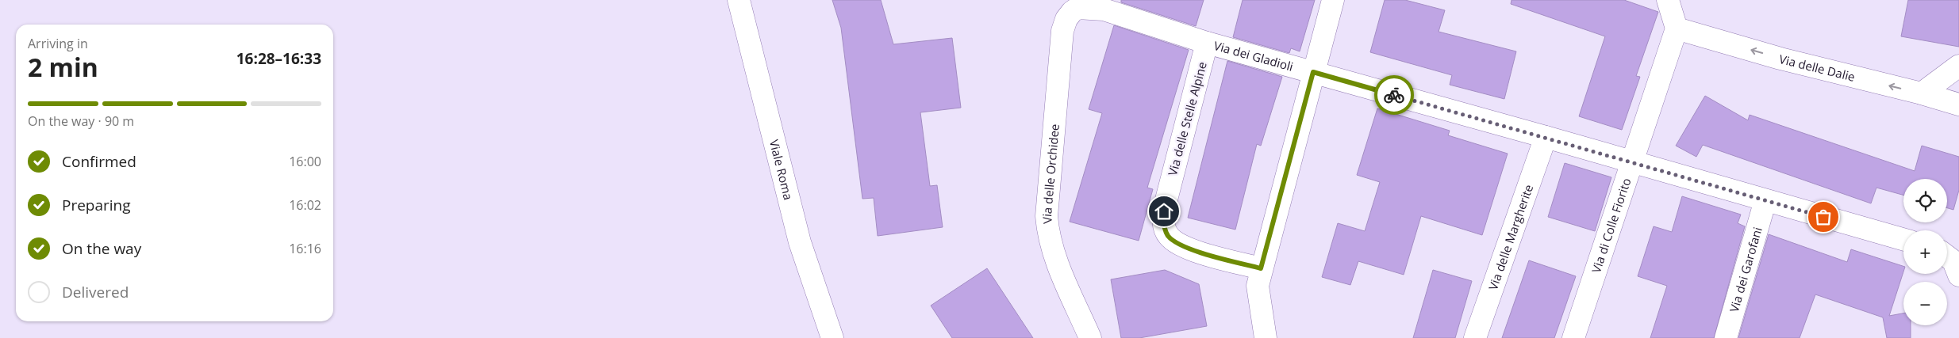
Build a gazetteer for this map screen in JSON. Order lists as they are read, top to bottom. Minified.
{"streets":{"street":["Via dei Gladioli","Via delle Dalie","Via delle Stelle Alpine","Viale Roma","Via delle Orchidee","Via di Colle Fiorito","Via delle Margherite","Via dei Garofani"]},"crossings":[["Via dei Gladioli","Via delle Stelle Alpine"],["Via dei Gladioli","Via delle Orchidee"],["Via dei Gladioli","Via di Colle Fiorito"],["Via dei Gladioli","Via delle Margherite"],["Via dei Gladioli","Via dei Garofani"],["Via delle Dalie","Via di Colle Fiorito"]],"one_way":["Via delle Dalie"],"page":{"heading":["2 min","Arriving in","16:28–16:33"],"bar":"On the way · 90 m","list":[["Confirmed","16:00"],["Preparing","16:02"],["On the way","16:16"],"Delivered"],"map_buttons":["+","−"]}}
